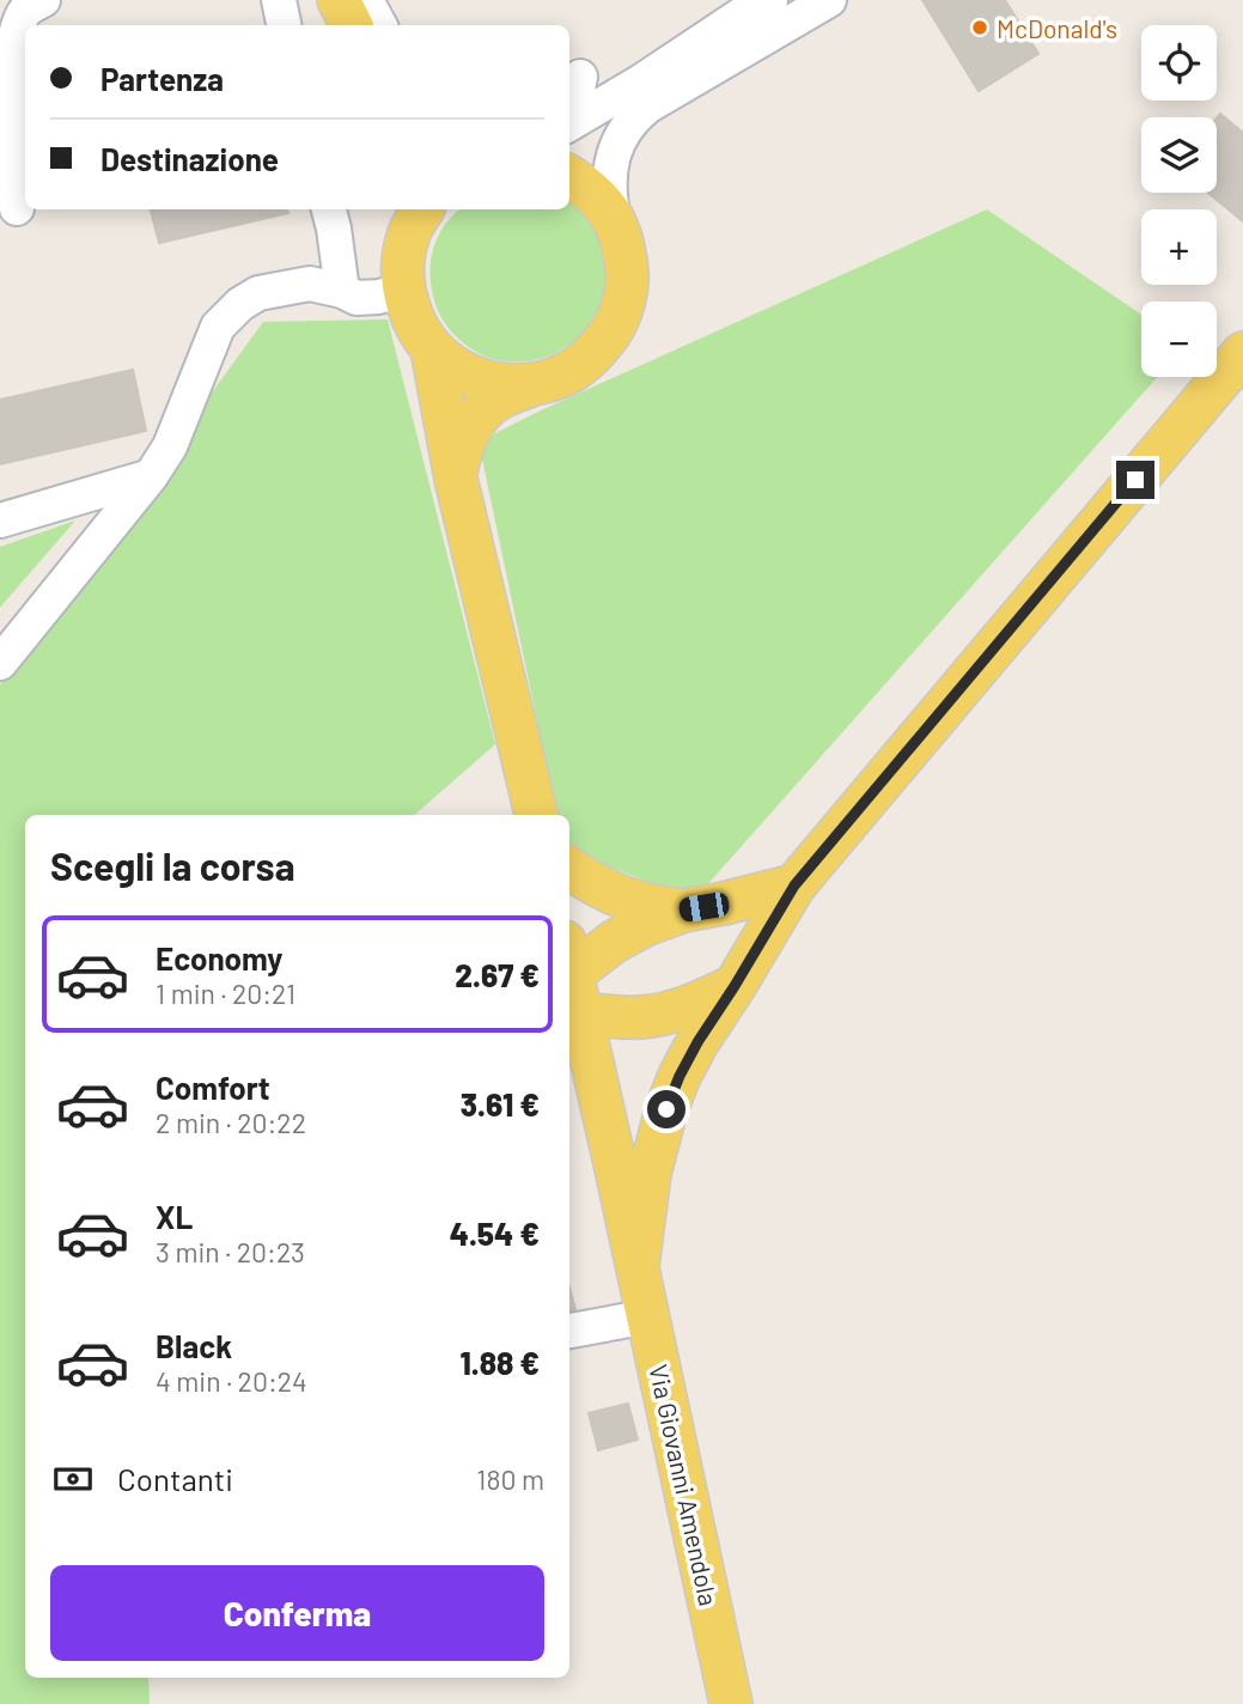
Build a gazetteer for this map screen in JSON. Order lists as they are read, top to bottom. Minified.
{"streets":{"main road":["Via Giovanni Amendola"]},"places":["McDonald's"],"page":{"map_buttons":["+","−"],"banner":["Partenza","Destinazione"],"heading":"Scegli la corsa","list":[{"name":"Economy","note":"1 min · 20:21","value":"2.67 €"},{"name":"Comfort","note":"2 min · 20:22","value":"3.61 €"},{"name":"XL","note":"3 min · 20:23","value":"4.54 €"},{"name":"Black","note":"4 min · 20:24","value":"1.88 €"}],"pay":["Contanti","180 m"],"buttons":"Conferma"}}
